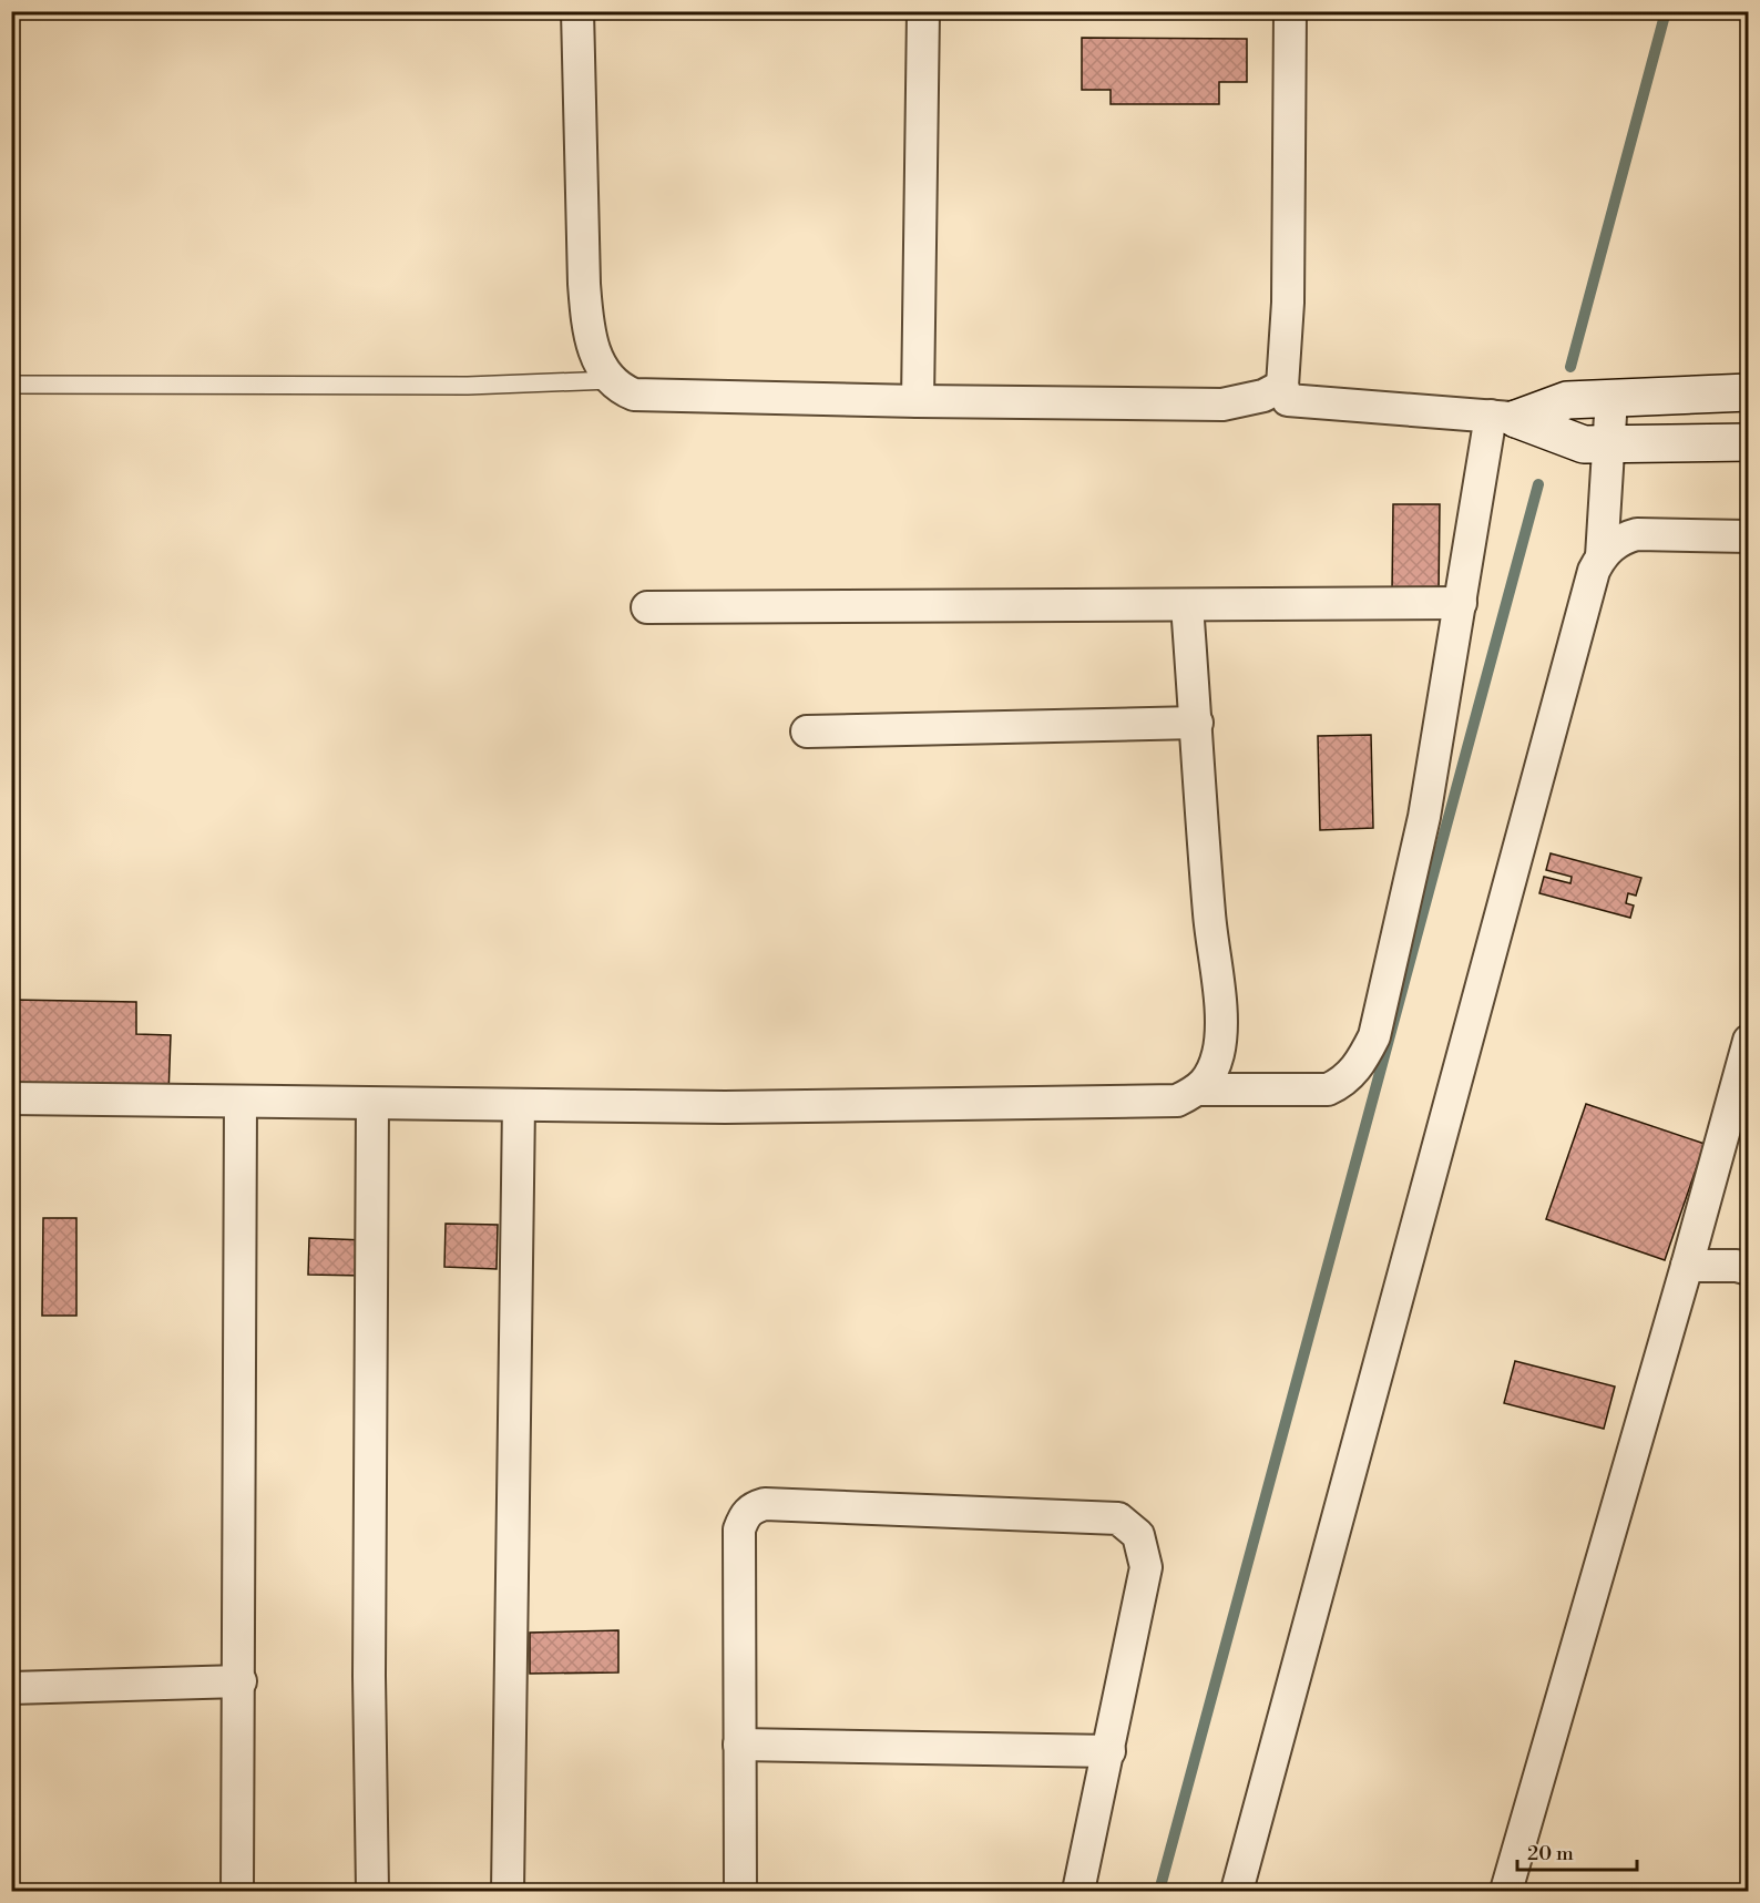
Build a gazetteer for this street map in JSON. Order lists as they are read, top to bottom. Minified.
{"scale_bar":"20 m"}
